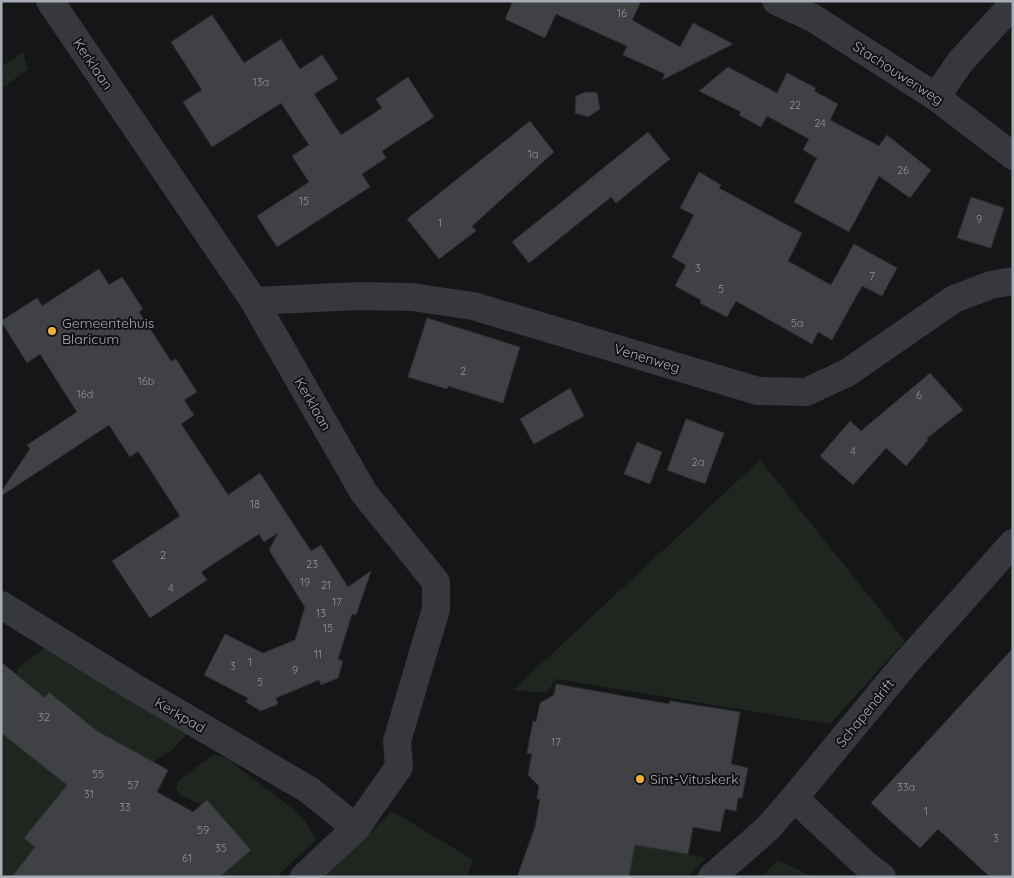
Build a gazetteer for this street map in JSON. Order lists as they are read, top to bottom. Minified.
{"streets":{"street":["Kerklaan","Stachouwerweg","Venenweg","Schapendrift","Kerkpad"]},"crossings":[["Kerklaan","Venenweg"],["Kerklaan","Kerkpad"]],"places":["Gemeentehuis Blaricum","Sint-Vituskerk"],"house_numbers":["16","13a","22","24","1a","26","15","9","1","3","7","5","5a","2","16b","16d","6","4","2a","18","2","23","19","21","4","17","13","15","11","1","3","9","5","32","17","55","57","33a","31","33","1","59","3","35","61"]}
